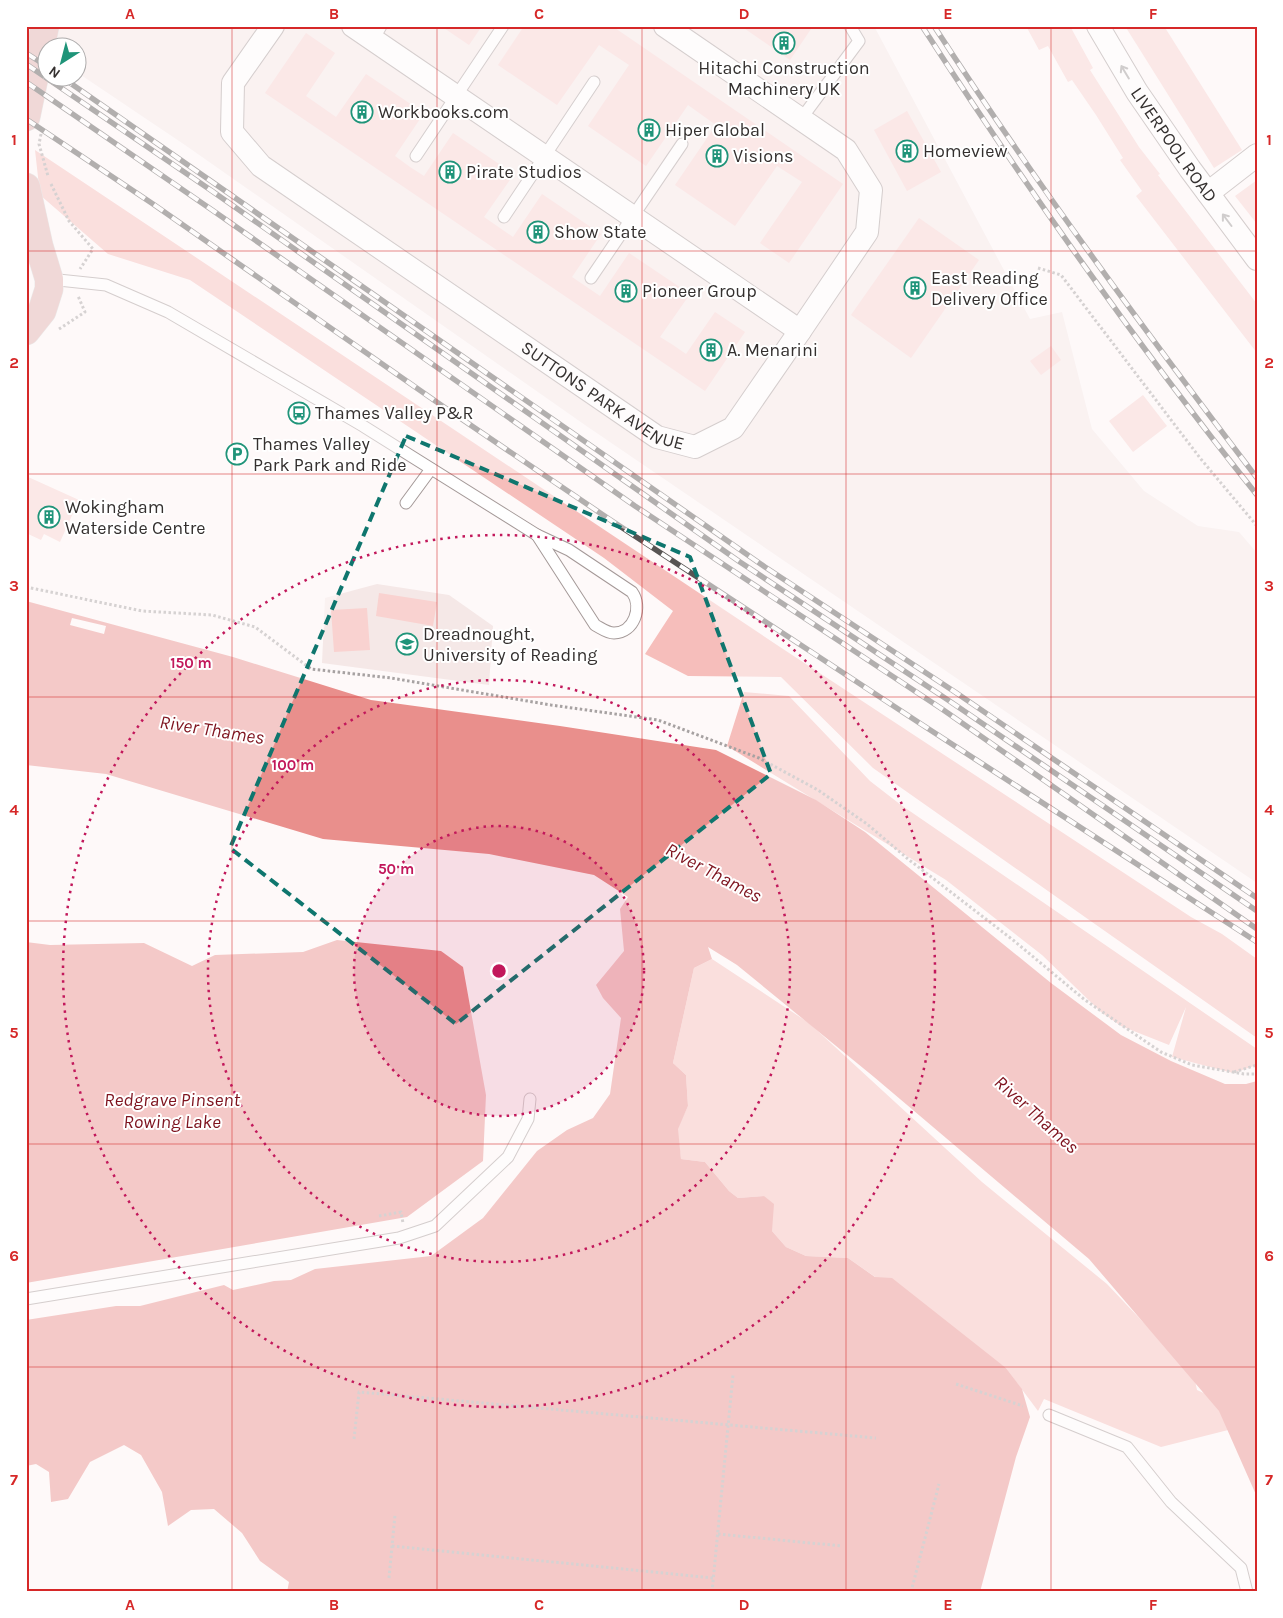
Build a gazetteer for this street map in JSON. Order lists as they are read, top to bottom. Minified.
{"streets":{"street":["LIVERPOOL ROAD","SUTTONS PARK AVENUE"]},"one_way":["LIVERPOOL ROAD"],"water":["River Thames","Redgrave Pinsent Rowing Lake"],"places":{"building":["Hitachi Construction Machinery UK","Workbooks.com","Hiper Global","Homeview","Visions","Pirate Studios","Show State","East Reading Delivery Office","Pioneer Group","A. Menarini","Wokingham Waterside Centre"],"bus stop":["Thames Valley P&R"],"parking":["Thames Valley Park Park and Ride"],"school or university":["Dreadnought, University of Reading"]},"north":"bottom left","grid":{"columns":["A","B","C","D","E","F"],"rows":["1","2","3","4","5","6","7"]},"rings":["150 m","100 m","50 m"]}
